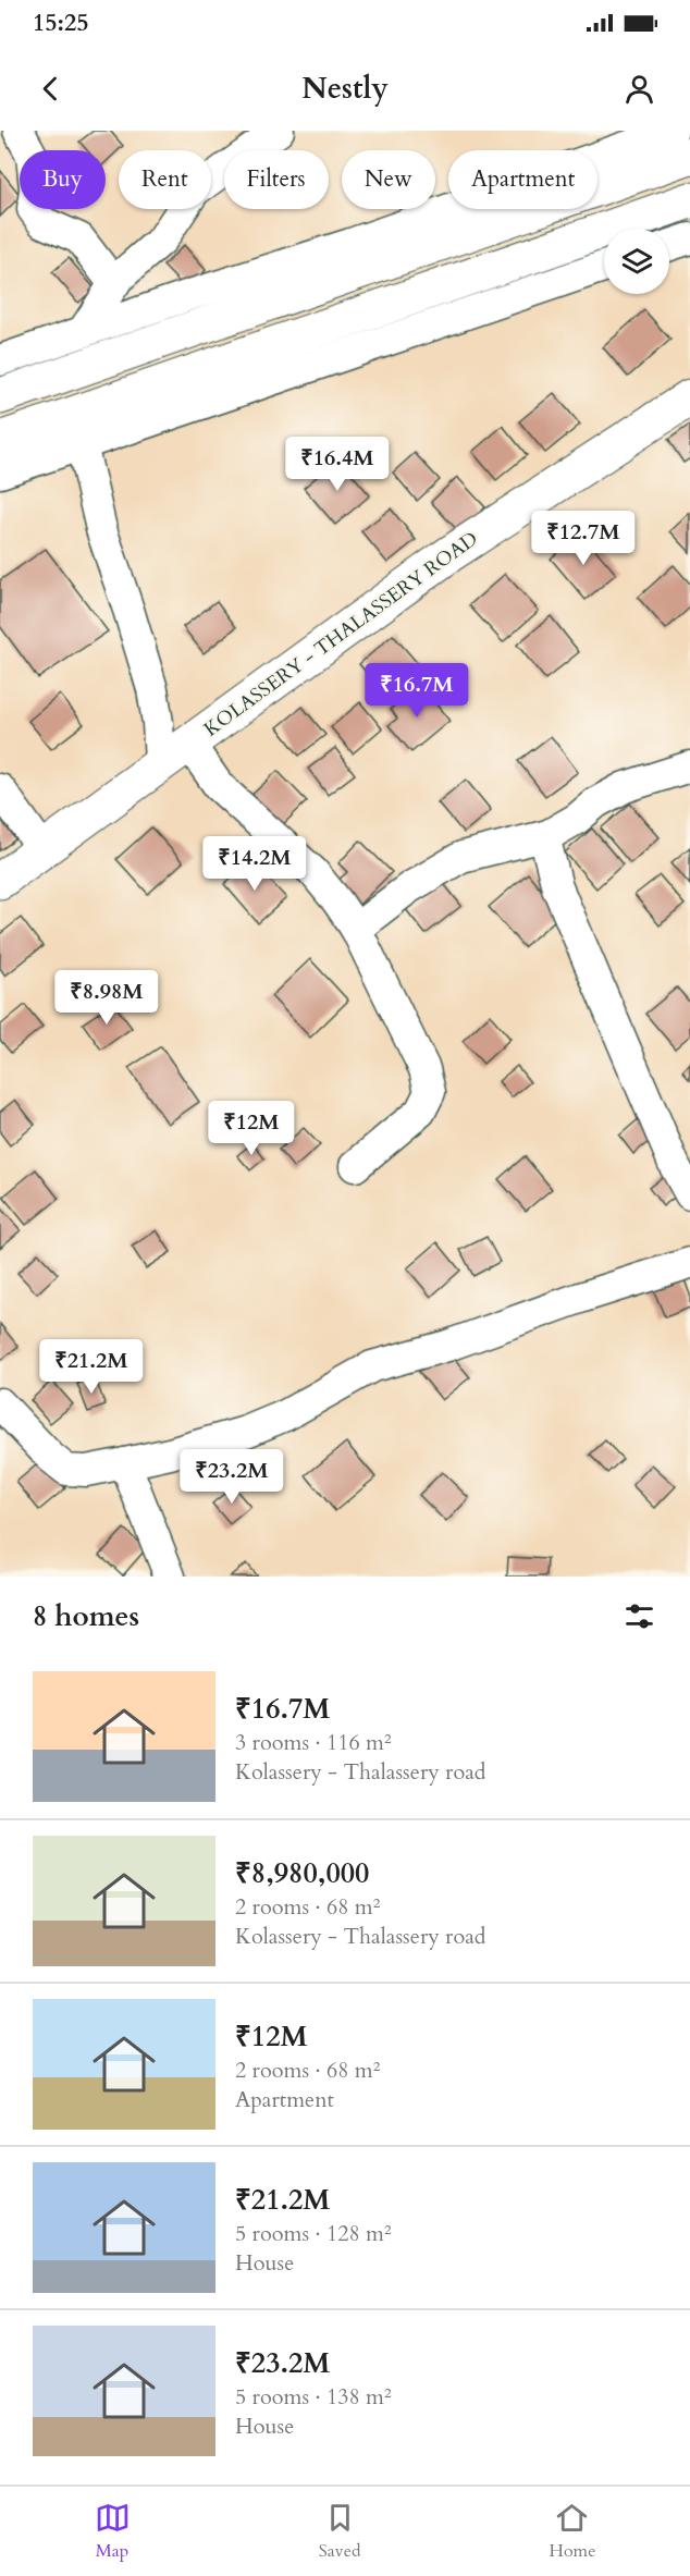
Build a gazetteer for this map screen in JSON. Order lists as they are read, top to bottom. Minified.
{"streets":{"main road":["KOLASSERY - THALASSERY ROAD"]},"page":{"status":"15:25","header":"Nestly","chip":["Buy","Rent","Filters","New","Apartment"],"price":["₹16.4M","₹12.7M","₹16.7M","₹14.2M","₹8.98M","₹12M","₹21.2M","₹23.2M"],"heading":"8 homes","list":[{"name":"₹16.7M","note":"3 rooms · 116 m² · Kolassery - Thalassery road"},{"name":"₹8,980,000","note":"2 rooms · 68 m² · Kolassery - Thalassery road"},{"name":"₹12M","note":"2 rooms · 68 m² · Apartment"},{"name":"₹21.2M","note":"5 rooms · 128 m² · House"},{"name":"₹23.2M","note":"5 rooms · 138 m² · House"}],"tabs":["Map","Saved","Home"]}}
